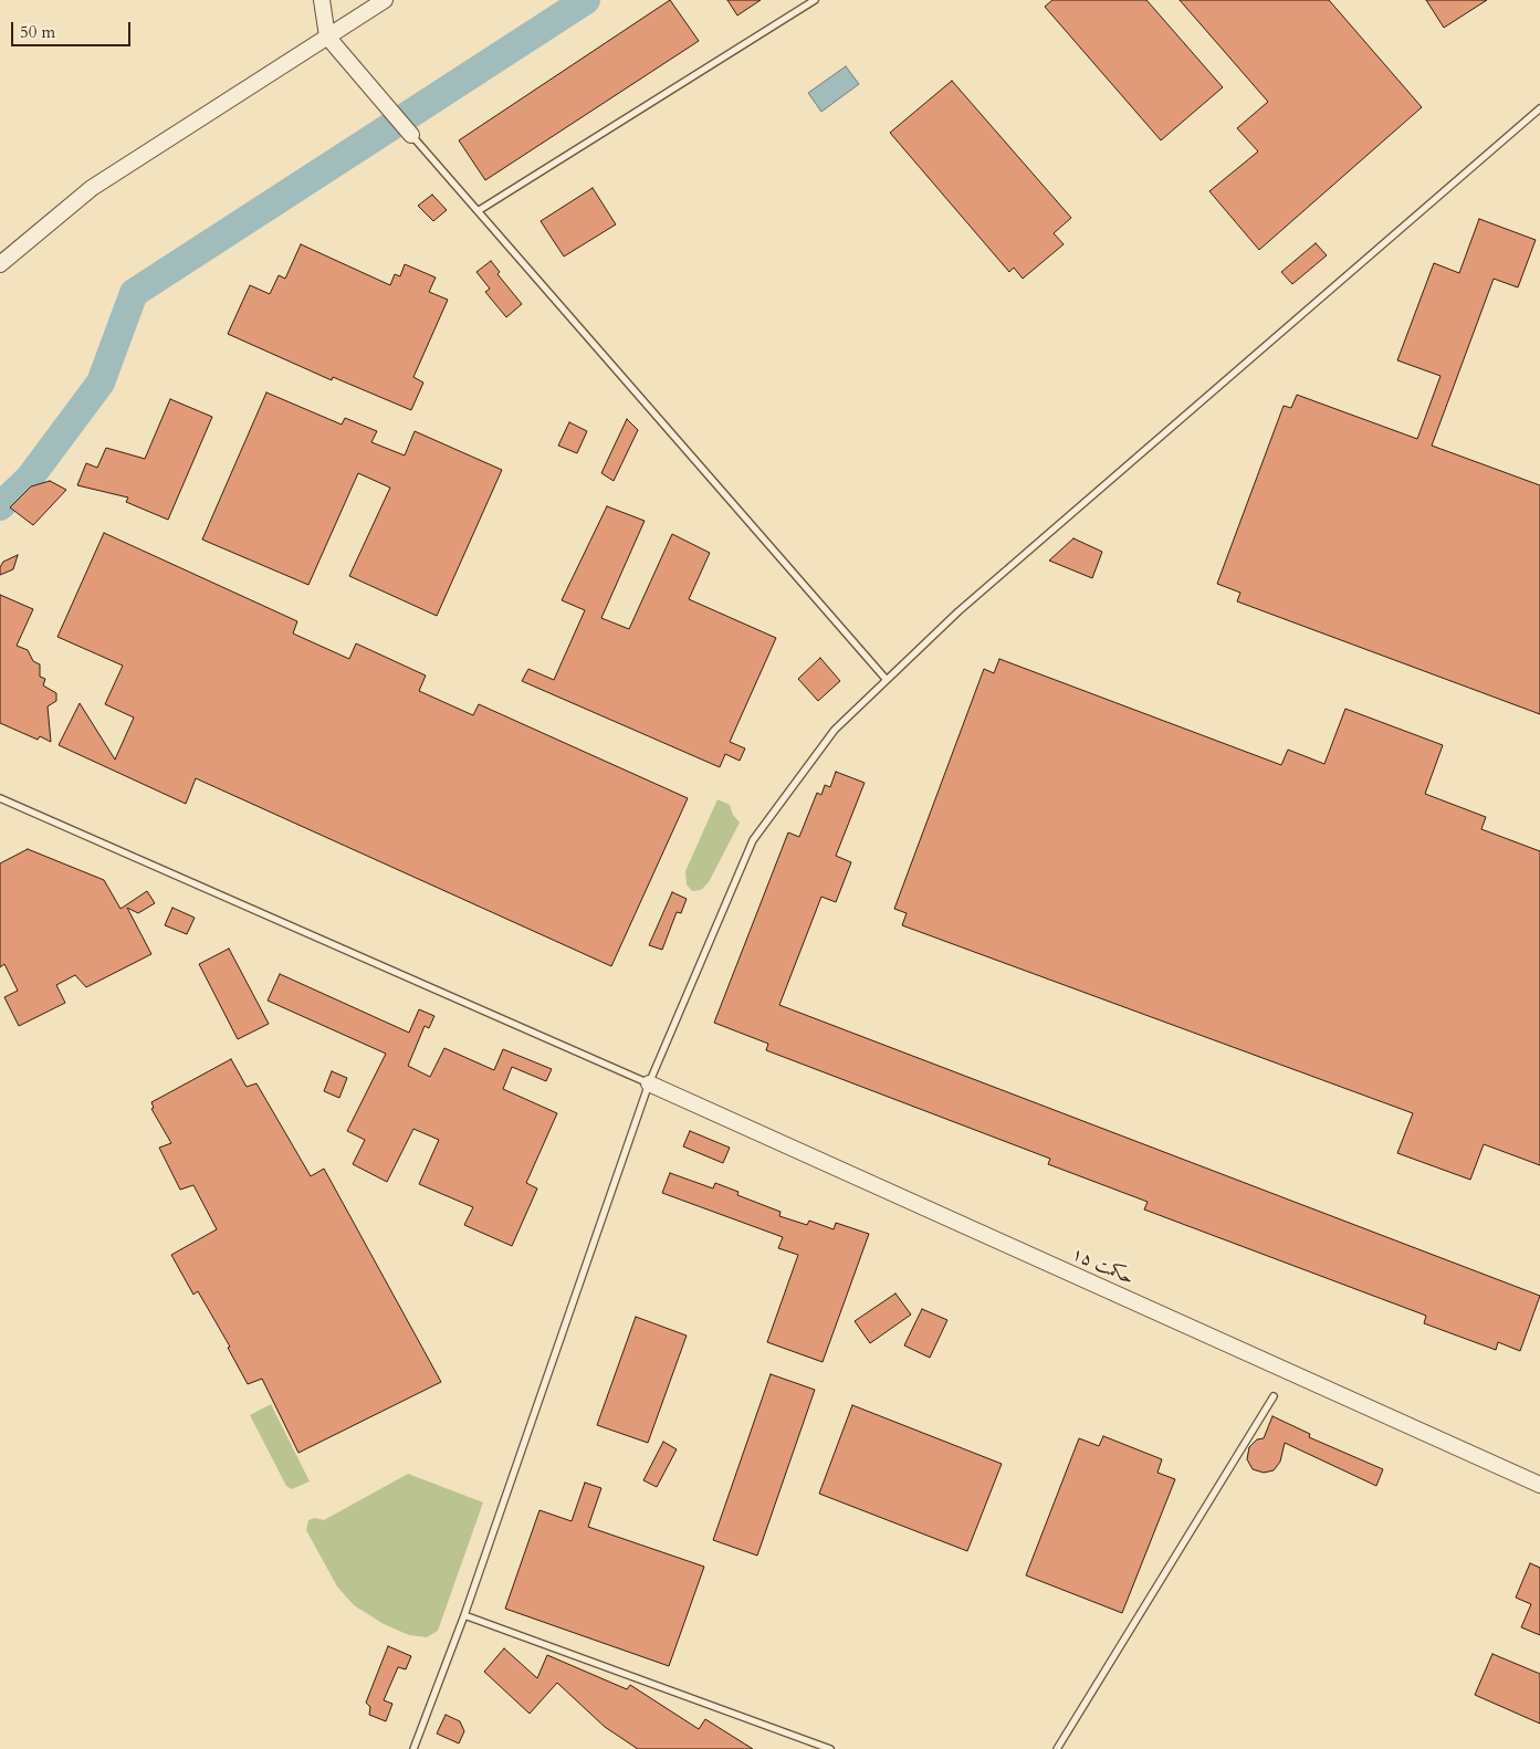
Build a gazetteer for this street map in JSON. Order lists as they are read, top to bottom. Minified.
{"streets":{"street":["حکمت ۱۵"]},"scale_bar":"50 m"}
